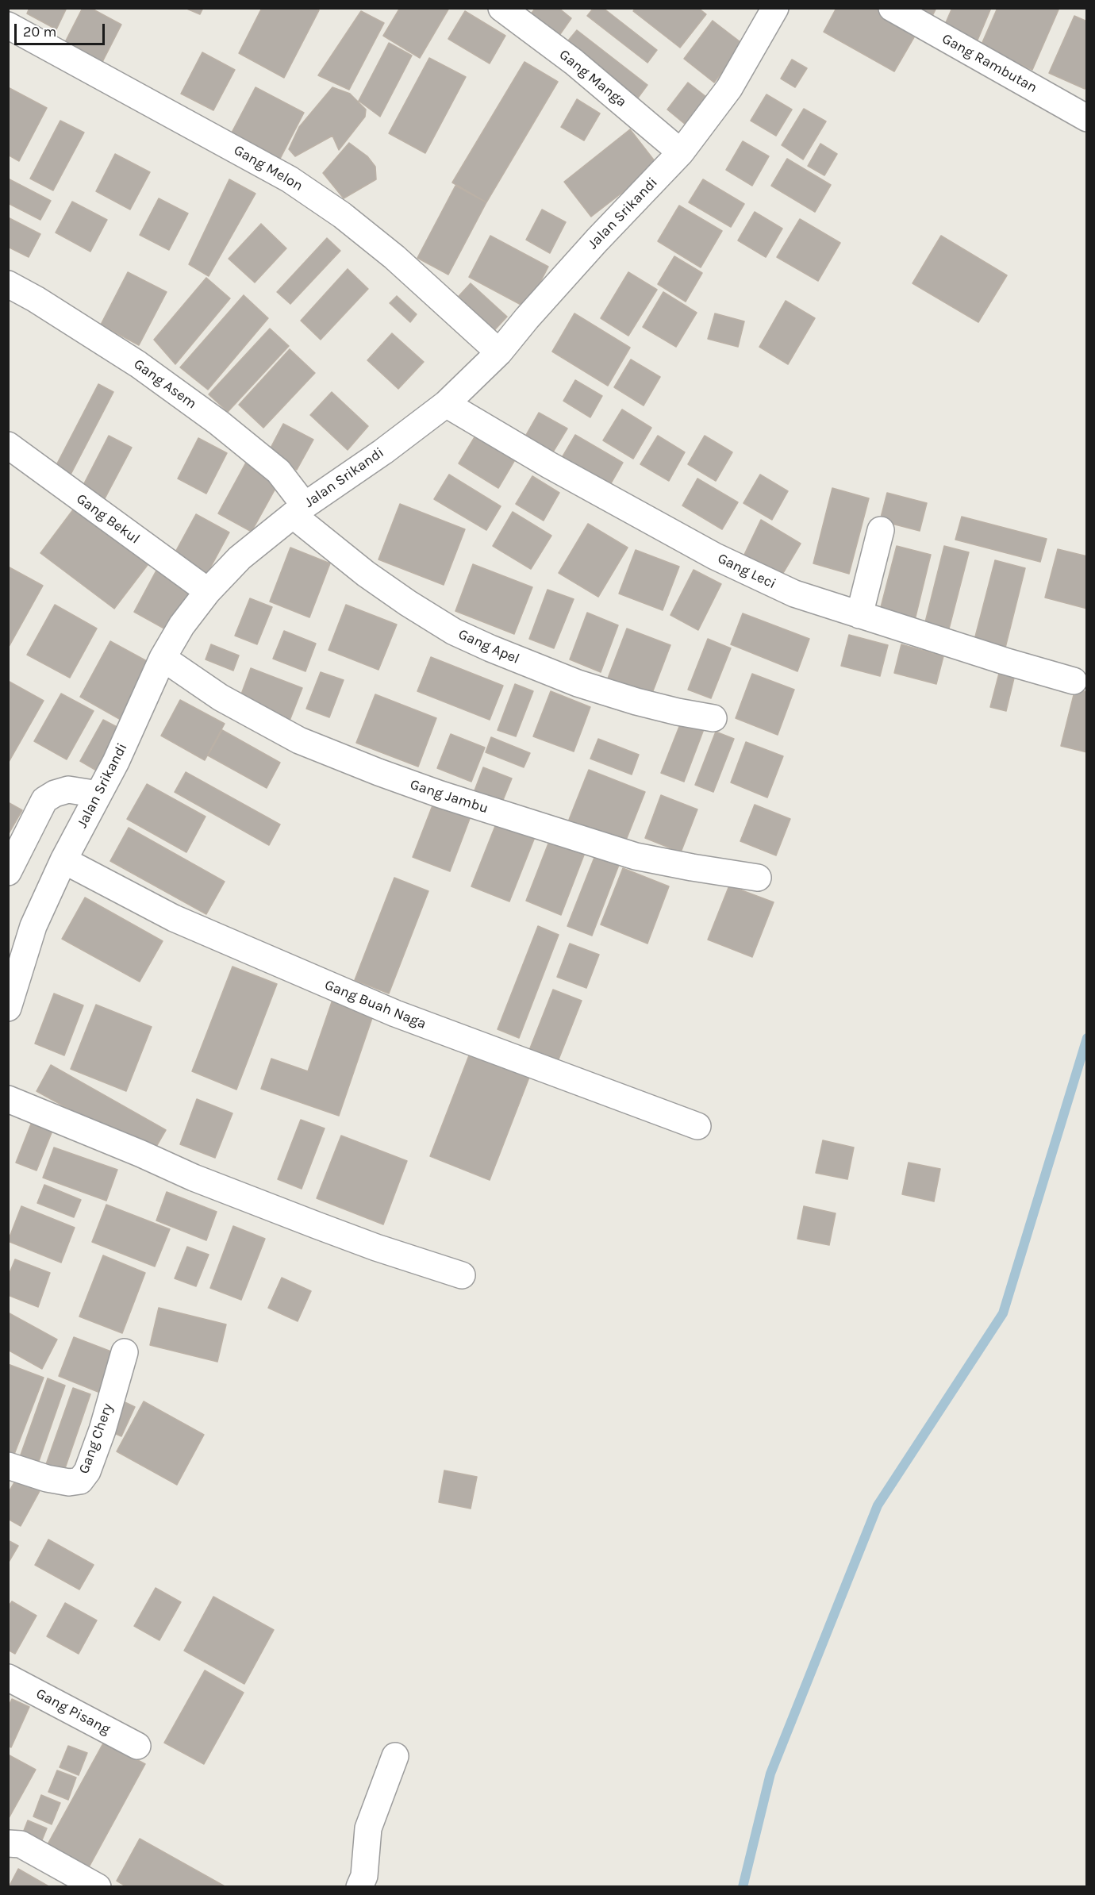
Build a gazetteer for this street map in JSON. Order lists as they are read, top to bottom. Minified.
{"streets":{"street":["Gang Rambutan","Gang Manga","Gang Melon","Jalan Srikandi","Gang Asem","Gang Bekul","Gang Leci","Gang Apel","Gang Jambu","Gang Buah Naga","Gang Chery","Gang Pisang"]},"crossings":[["Gang Manga","Jalan Srikandi"],["Gang Melon","Jalan Srikandi"],["Jalan Srikandi","Gang Asem"],["Jalan Srikandi","Gang Bekul"],["Jalan Srikandi","Gang Leci"],["Jalan Srikandi","Gang Apel"],["Jalan Srikandi","Gang Jambu"],["Jalan Srikandi","Gang Buah Naga"],["Gang Asem","Gang Apel"]],"scale_bar":"20 m"}
